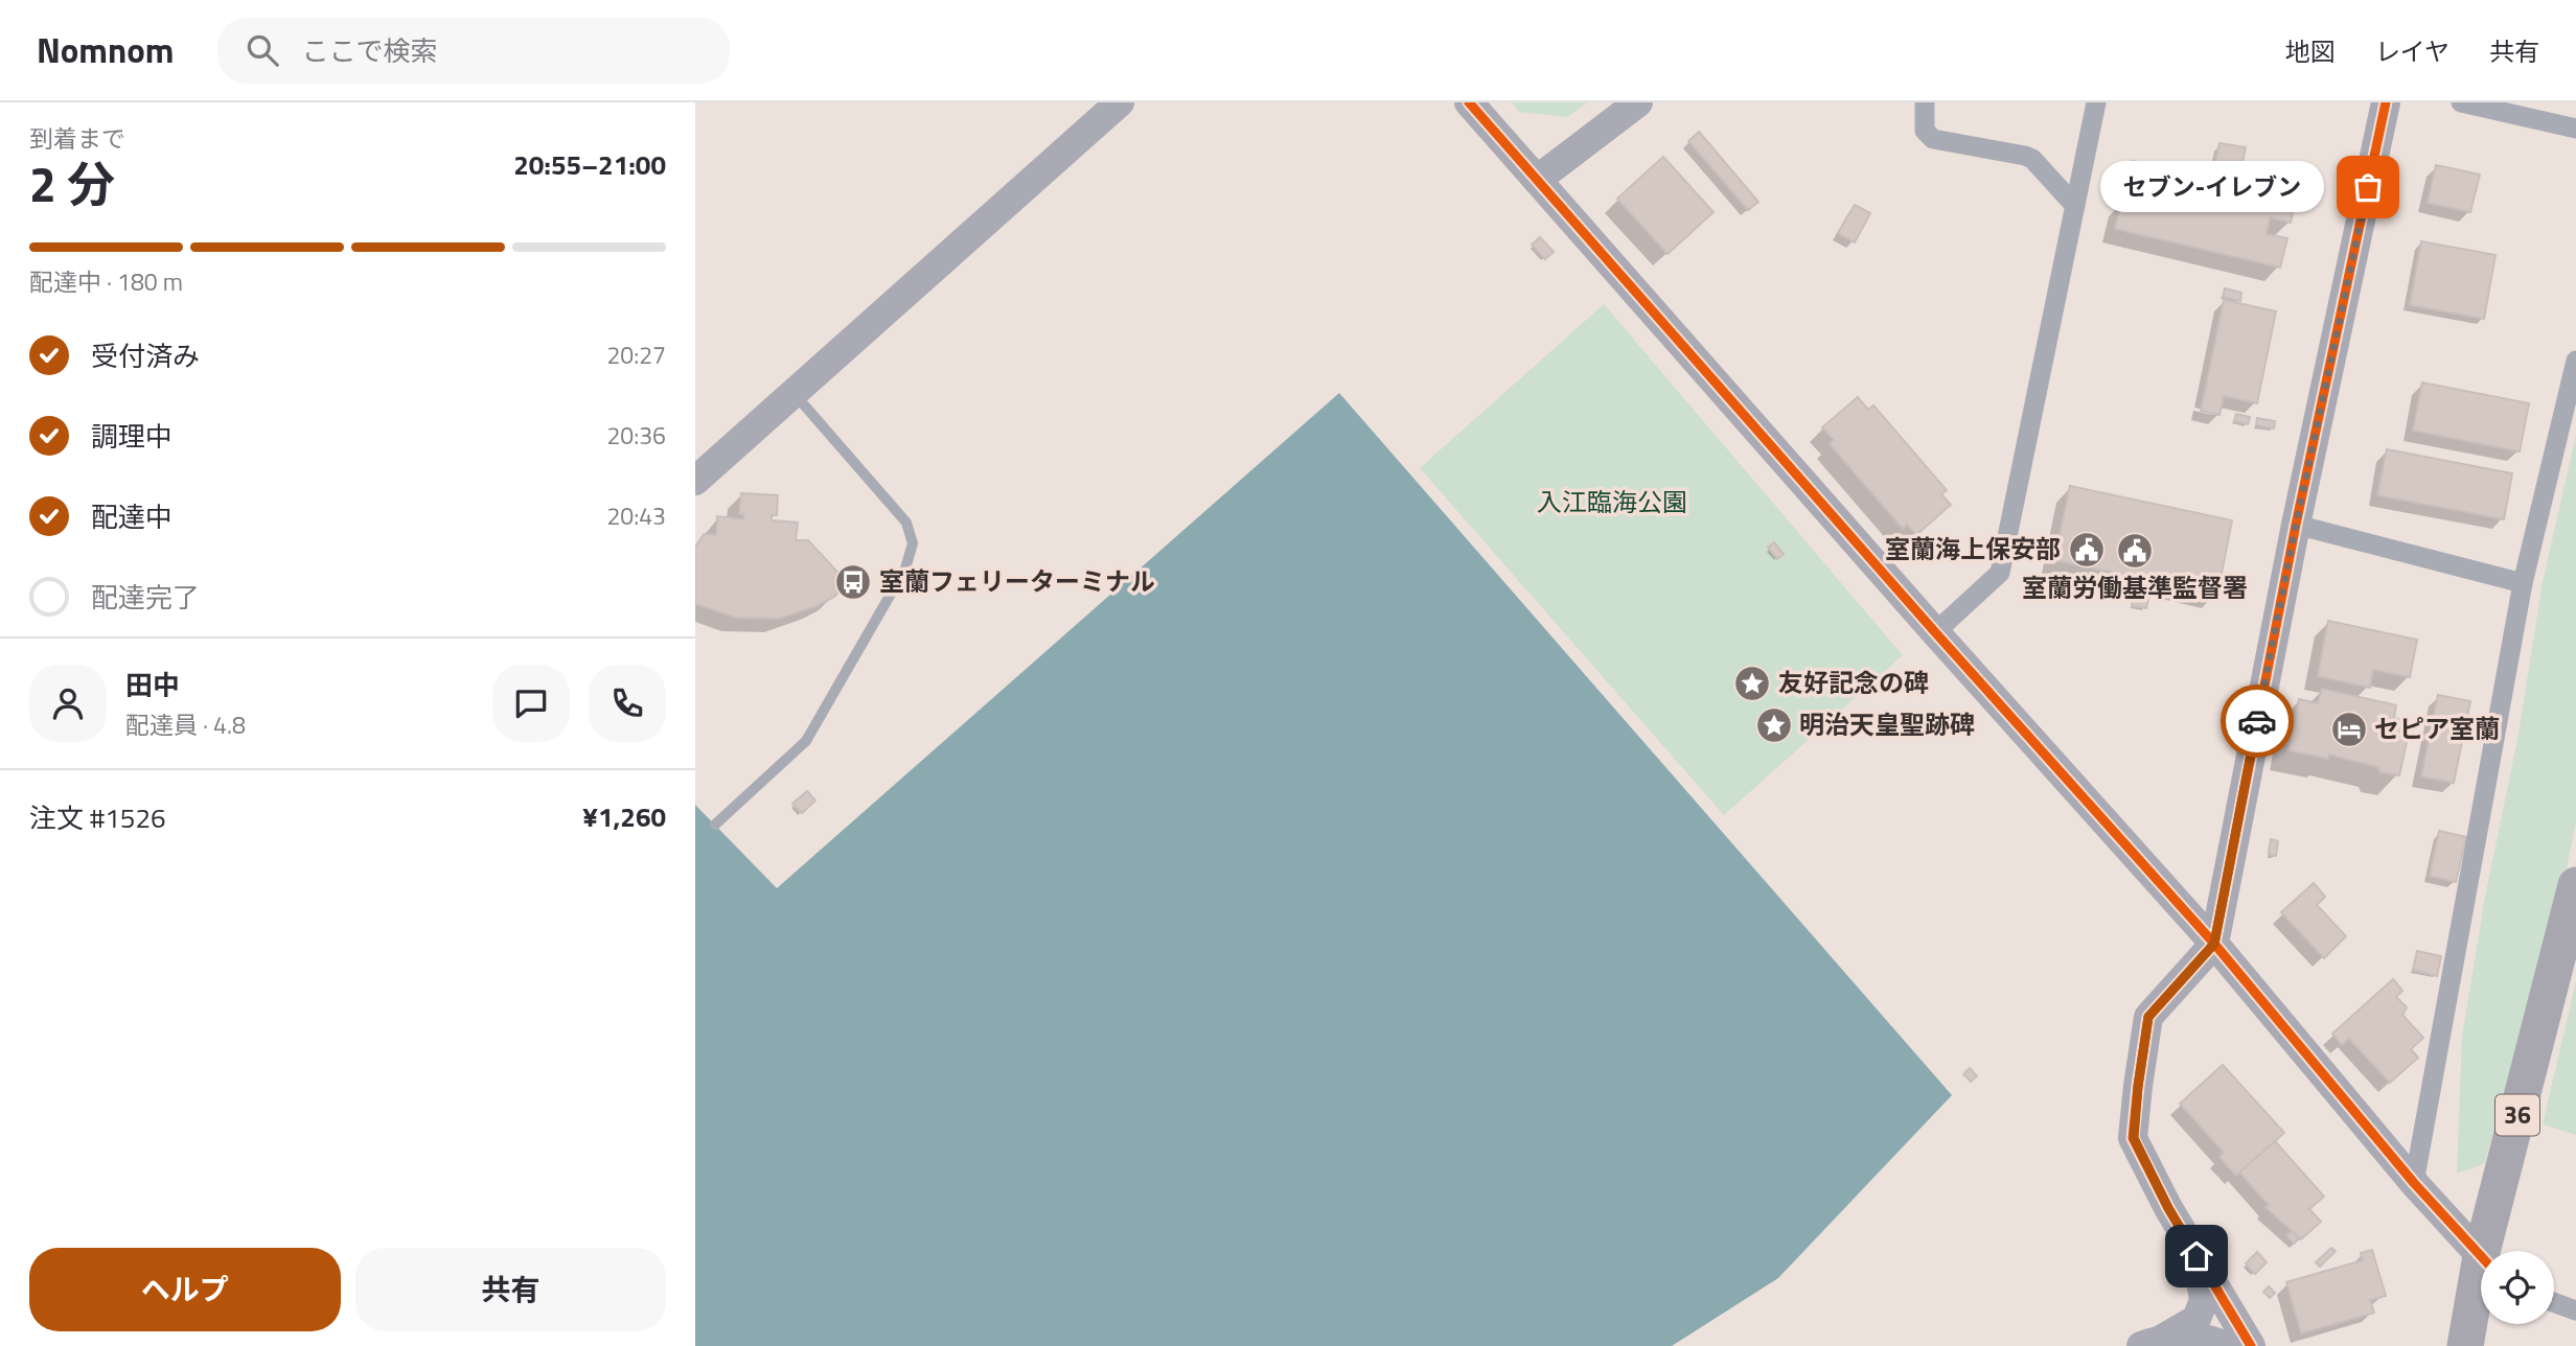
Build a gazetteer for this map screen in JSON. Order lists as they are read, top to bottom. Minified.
{"streets":{"highway":["36"]},"parks":["入江臨海公園"],"places":{"other":["セブン-イレブン"],"public building":["室蘭海上保安部","室蘭労働基準監督署"],"bus stop":["室蘭フェリーターミナル"],"place":["友好記念の碑","明治天皇聖跡碑"],"hotel":["セピア室蘭"]},"page":{"header":"Nomnom","search":"ここで検索","nav":["地図","レイヤ","共有"],"heading":["2 分","到着まで","20:55–21:00"],"panel":["田中","配達員 · 4.8","注文 #1526","¥1,260"],"bubble":"セブン-イレブン","bar":"配達中 · 180 m","list":[["受付済み","20:27"],["調理中","20:36"],["配達中","20:43"],"配達完了"],"buttons":["ヘルプ","共有"]}}
